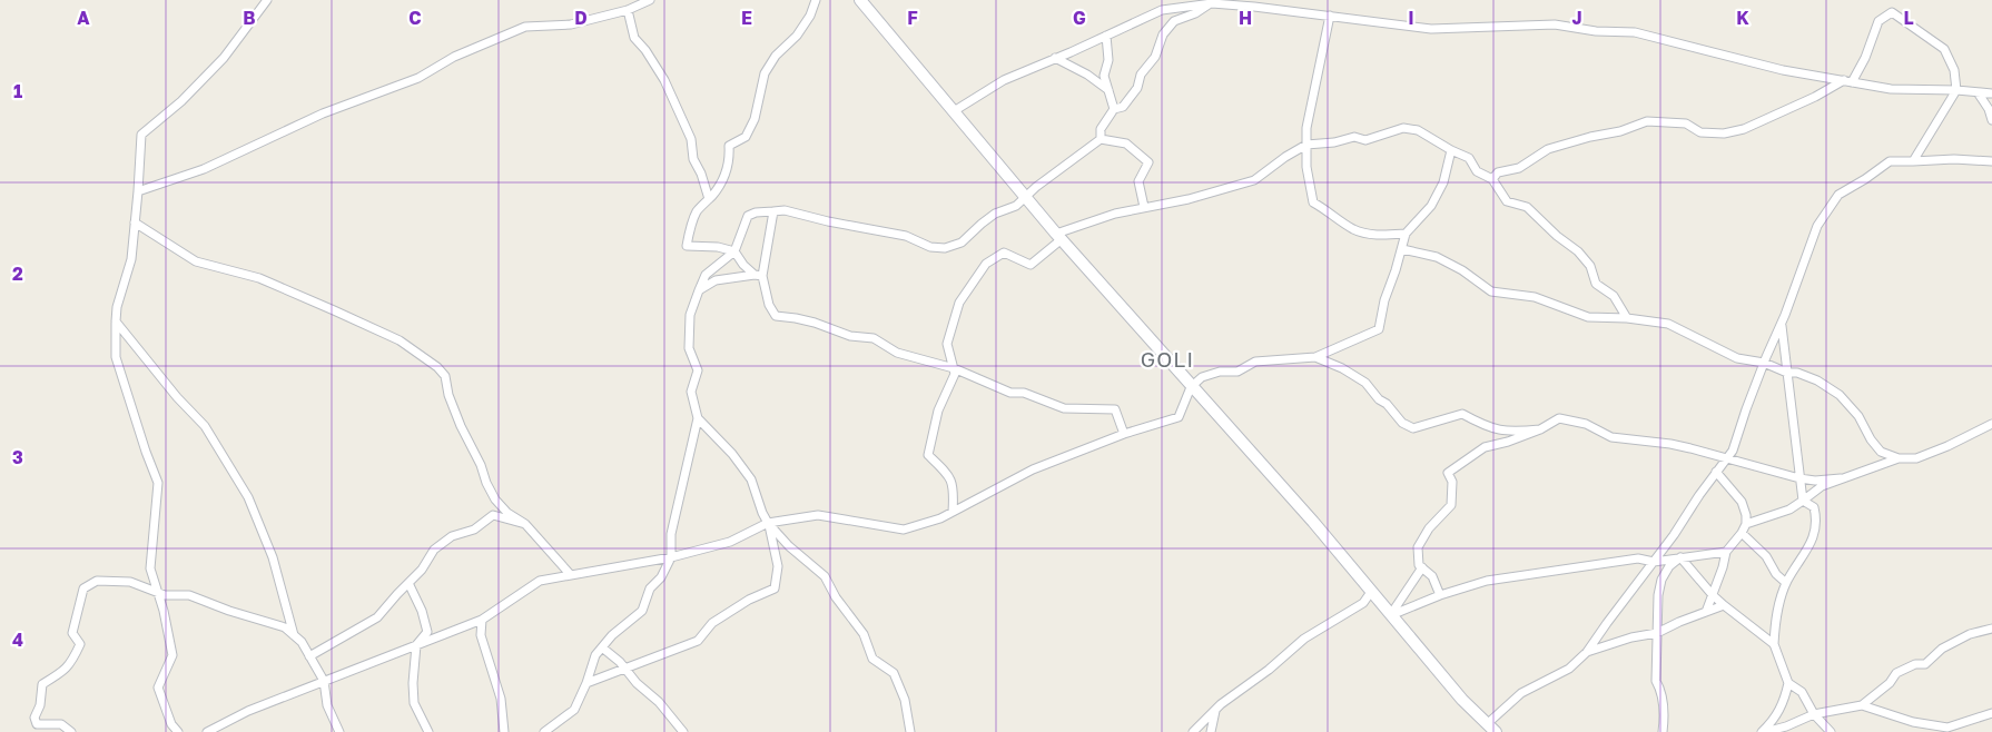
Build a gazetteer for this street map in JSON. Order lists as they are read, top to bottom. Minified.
{"districts":["GOLI"],"grid":{"columns":["A","B","C","D","E","F","G","H","I","J","K","L"],"rows":["1","2","3","4"]}}
